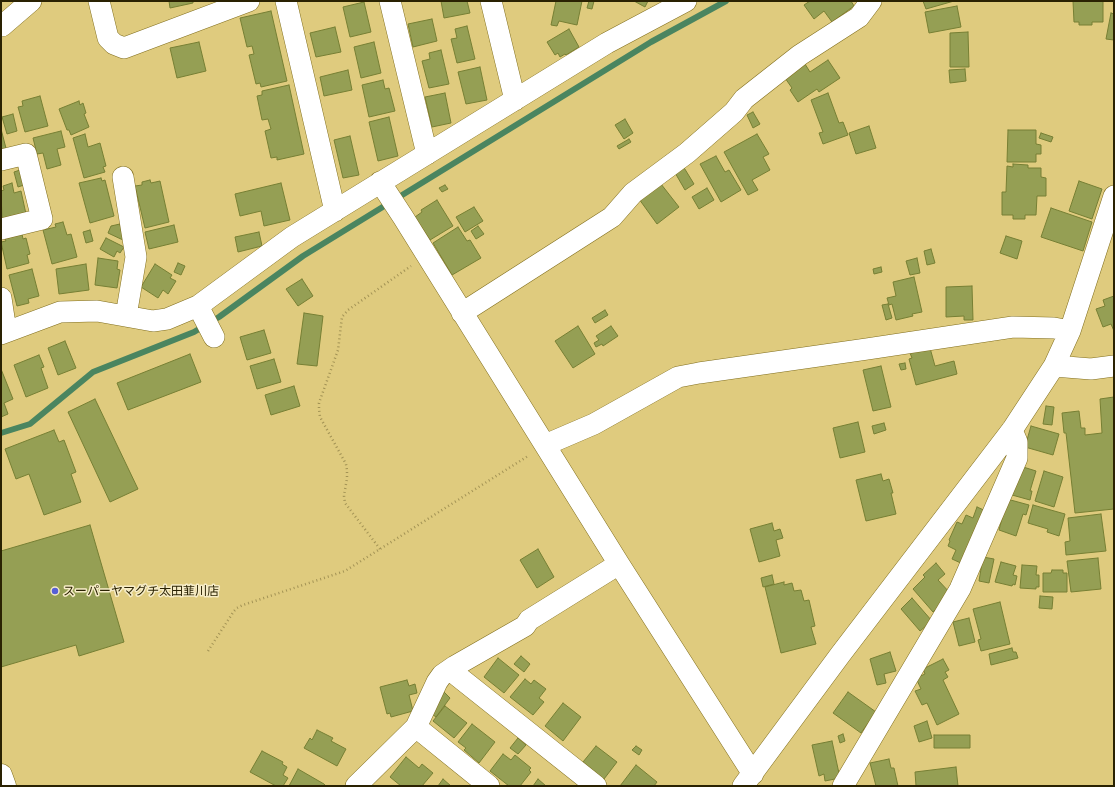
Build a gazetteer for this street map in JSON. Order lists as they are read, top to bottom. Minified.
{"places":["スーパーヤマグチ太田韮川店"]}
